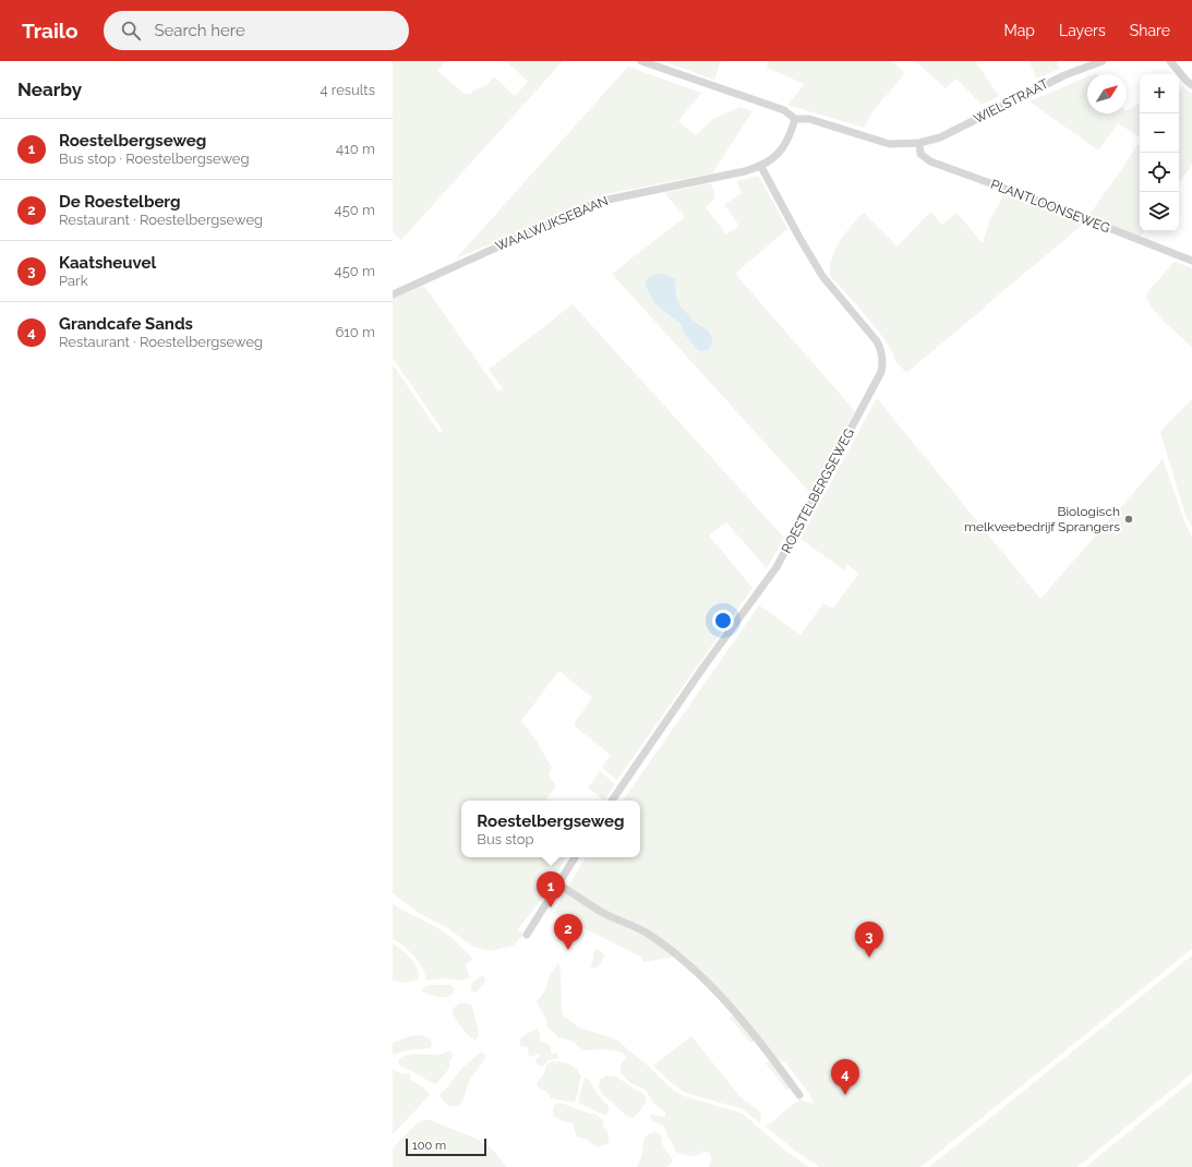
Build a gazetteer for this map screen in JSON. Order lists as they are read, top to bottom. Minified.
{"streets":{"street":["WIELSTRAAT","PLANTLOONSEWEG","WAALWIJKSEBAAN","ROESTELBERGSEWEG"]},"crossings":[["WIELSTRAAT","PLANTLOONSEWEG"],["WIELSTRAAT","WAALWIJKSEBAAN"],["WAALWIJKSEBAAN","ROESTELBERGSEWEG"]],"places":["Biologisch melkveebedrijf Sprangers"],"scale_bar":"100 m","north":"top right","page":{"header":"Trailo","search":"Search here","nav":["Map","Layers","Share"],"heading":["Nearby","4 results"],"map_buttons":["+","−"],"list":[{"mark":"1","name":"Roestelbergseweg","note":"Bus stop · Roestelbergseweg","value":"410 m"},{"mark":"2","name":"De Roestelberg","note":"Restaurant · Roestelbergseweg","value":"450 m"},{"mark":"3","name":"Kaatsheuvel","note":"Park","value":"450 m"},{"mark":"4","name":"Grandcafe Sands","note":"Restaurant · Roestelbergseweg","value":"610 m"}],"popup":["Roestelbergseweg","Bus stop"],"pins":["1","2","3","4"],"scale":"100 m"}}
